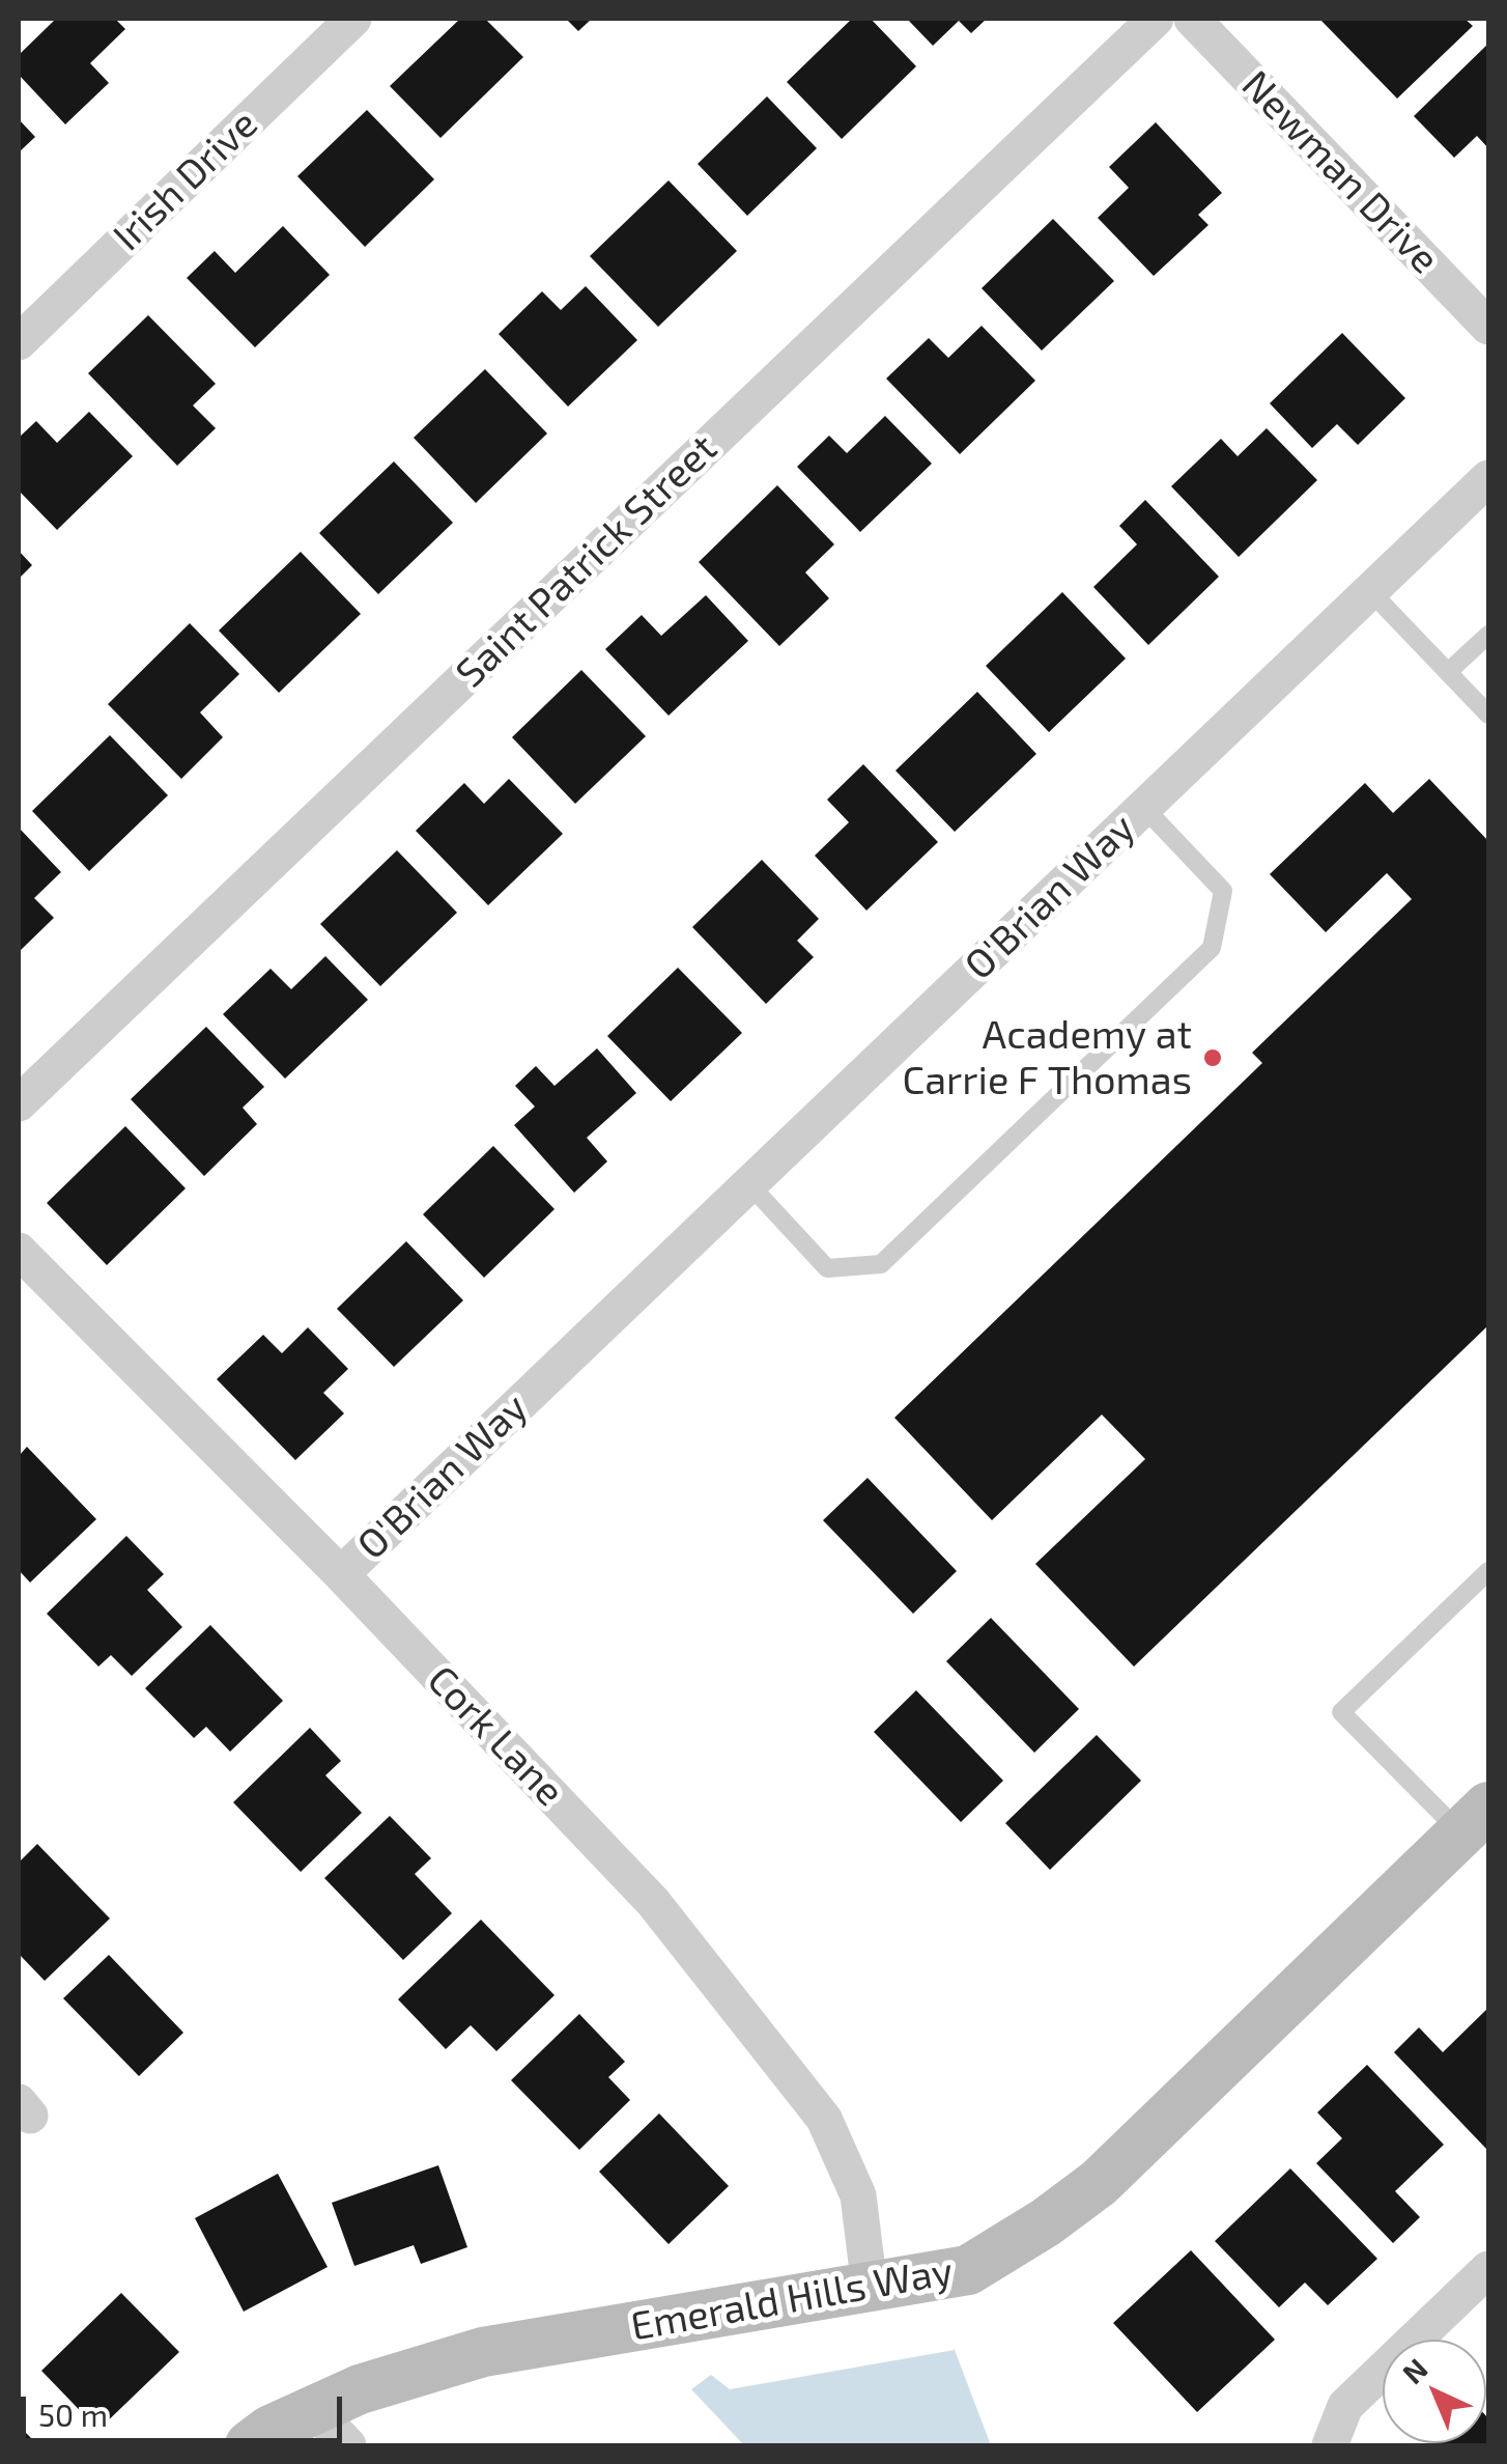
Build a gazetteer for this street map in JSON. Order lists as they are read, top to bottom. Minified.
{"streets":{"street":["Newman Drive","Irish Drive","Saint Patrick Street","O'Brian Way","Cork Lane","Emerald Hills Way"]},"crossings":[["O'Brian Way","Cork Lane"],["Cork Lane","Emerald Hills Way"]],"places":["Academy at Carrie F Thomas"],"scale_bar":"50 m","north":"top left"}
